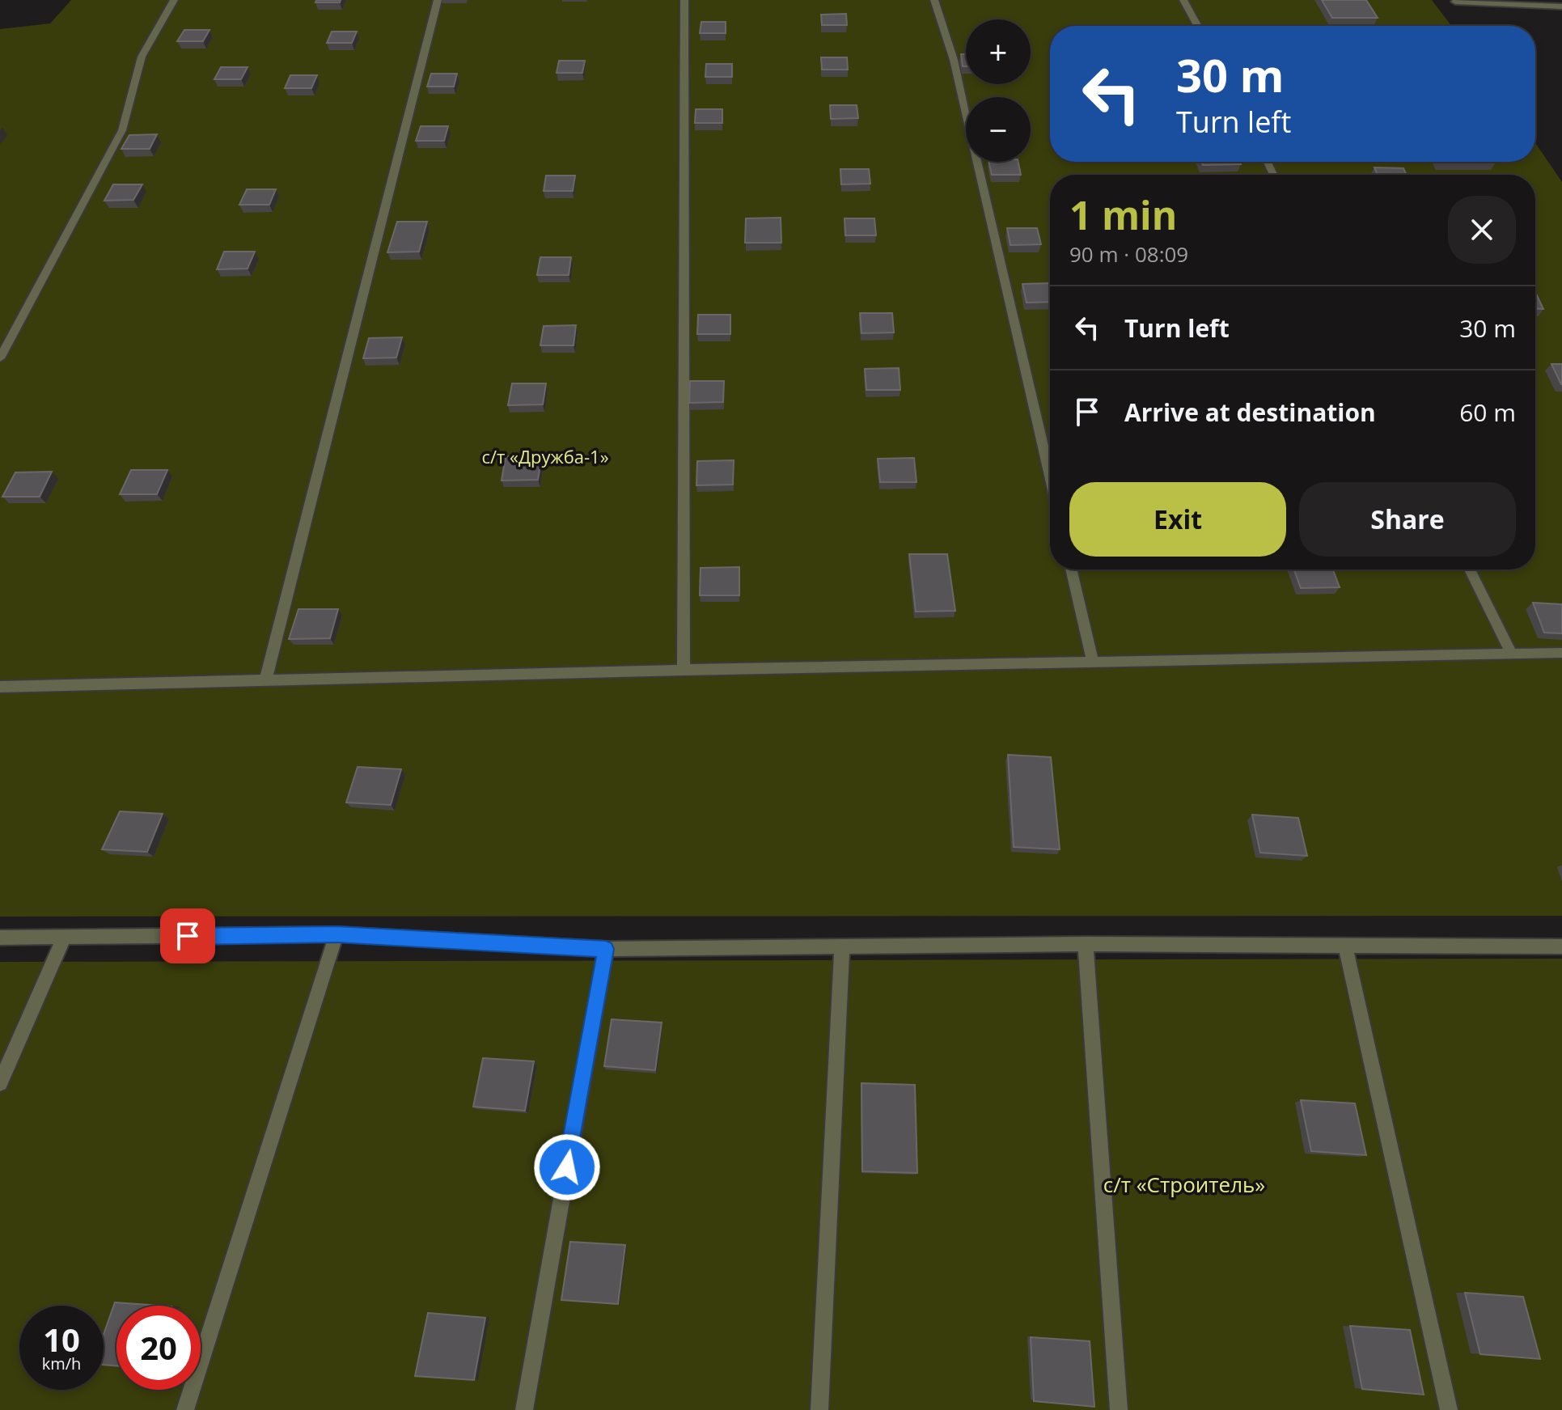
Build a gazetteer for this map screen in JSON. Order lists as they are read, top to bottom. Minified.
{"parks":["с/т «Дружба-1»","с/т «Строитель»"],"page":{"map_buttons":["+","−"],"turn":["30 m","Turn left"],"heading":["1 min","90 m · 08:09"],"list":[{"name":"Turn left","value":"30 m"},{"name":"Arrive at destination","value":"60 m"}],"buttons":["Exit","Share"],"speed":"10 km/h","limit":"20"}}
